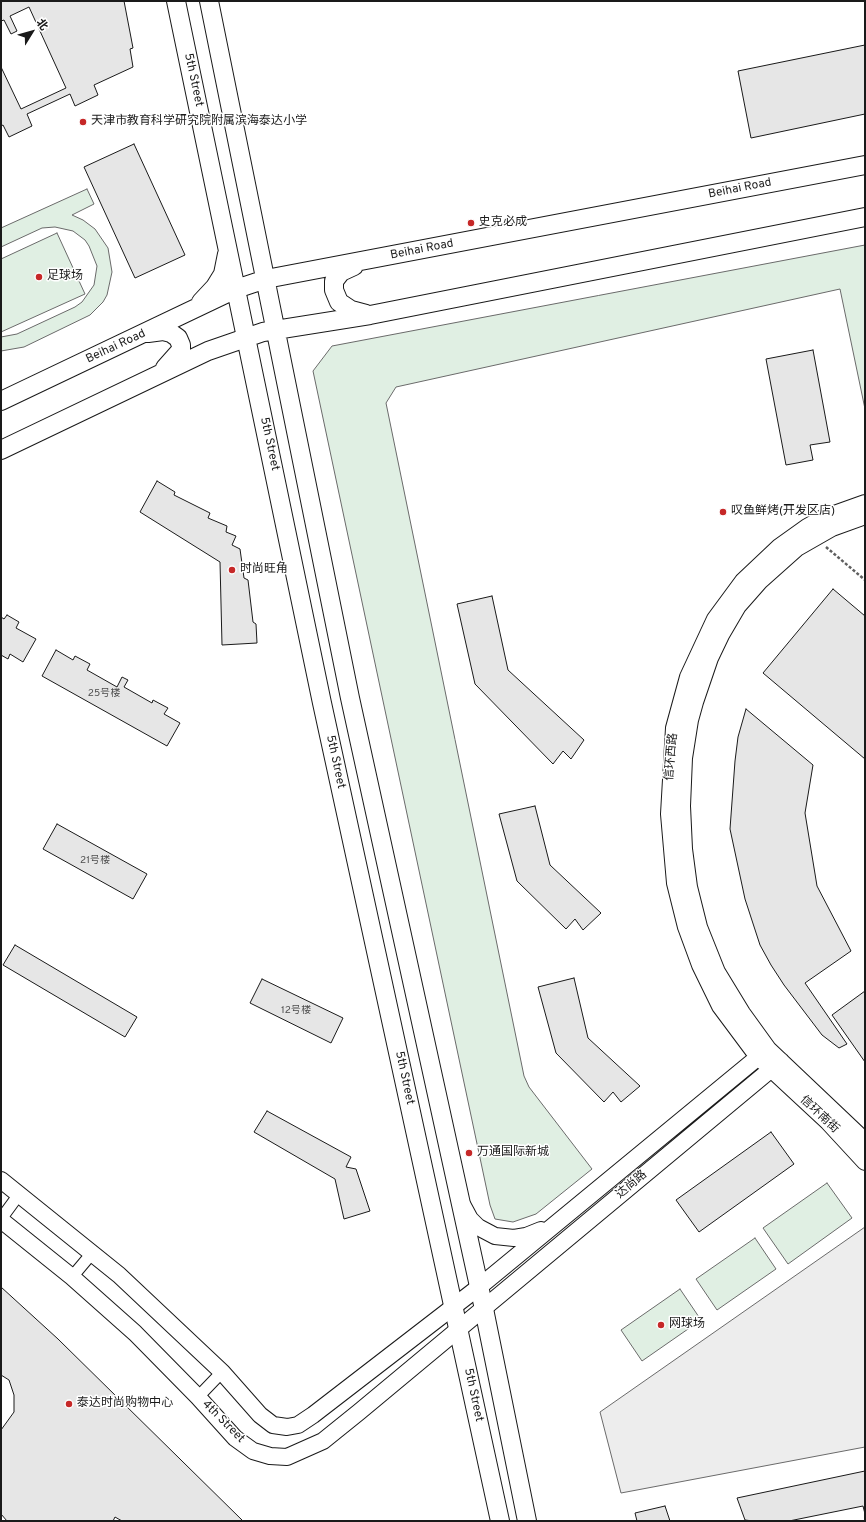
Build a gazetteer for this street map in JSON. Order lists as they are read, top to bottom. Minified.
{"streets":{"main road":["5th Street","Beihai Road"],"street":["信环西路","信环南街","达尚路","4th Street"]},"crossings":[["5th Street","Beihai Road"],["5th Street","4th Street"],["信环西路","信环南街"],["信环西路","达尚路"],["信环南街","达尚路"],["达尚路","4th Street"]],"places":["天津市教育科学研究院附属滨海泰达小学","史克必成","足球场","叹鱼鲜烤(开发区店)","时尚旺角","万通国际新城","网球场","泰达时尚购物中心"],"house_numbers":["25号楼","21号楼","12号楼"],"north":"top right"}
